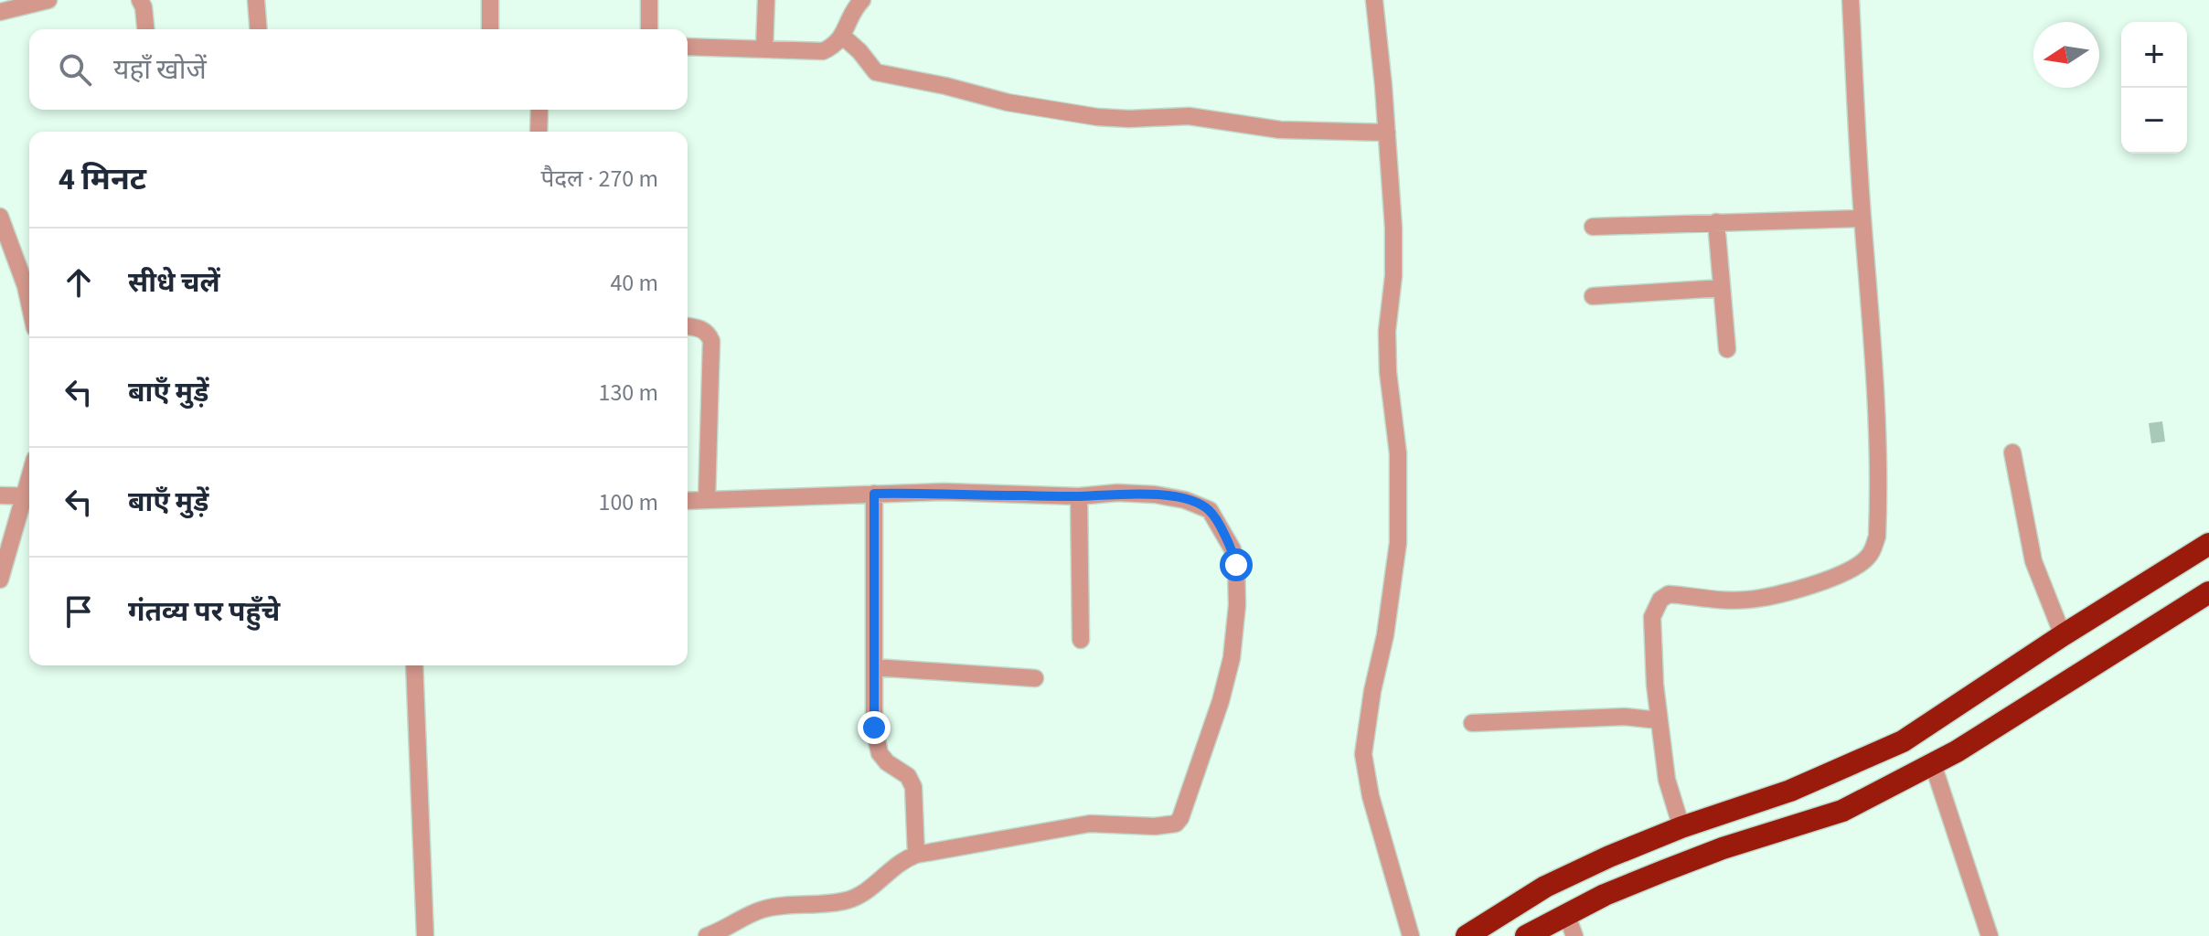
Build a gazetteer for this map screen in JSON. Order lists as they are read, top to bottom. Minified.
{"north":"left","page":{"map_buttons":["+","−"],"search":"यहाँ खोजें","heading":["4 मिनट","पैदल · 270 m"],"list":[["सीधे चलें","40 m"],["बाएँ मुड़ें","130 m"],["बाएँ मुड़ें","100 m"],"गंतव्य पर पहुँचे"]}}
